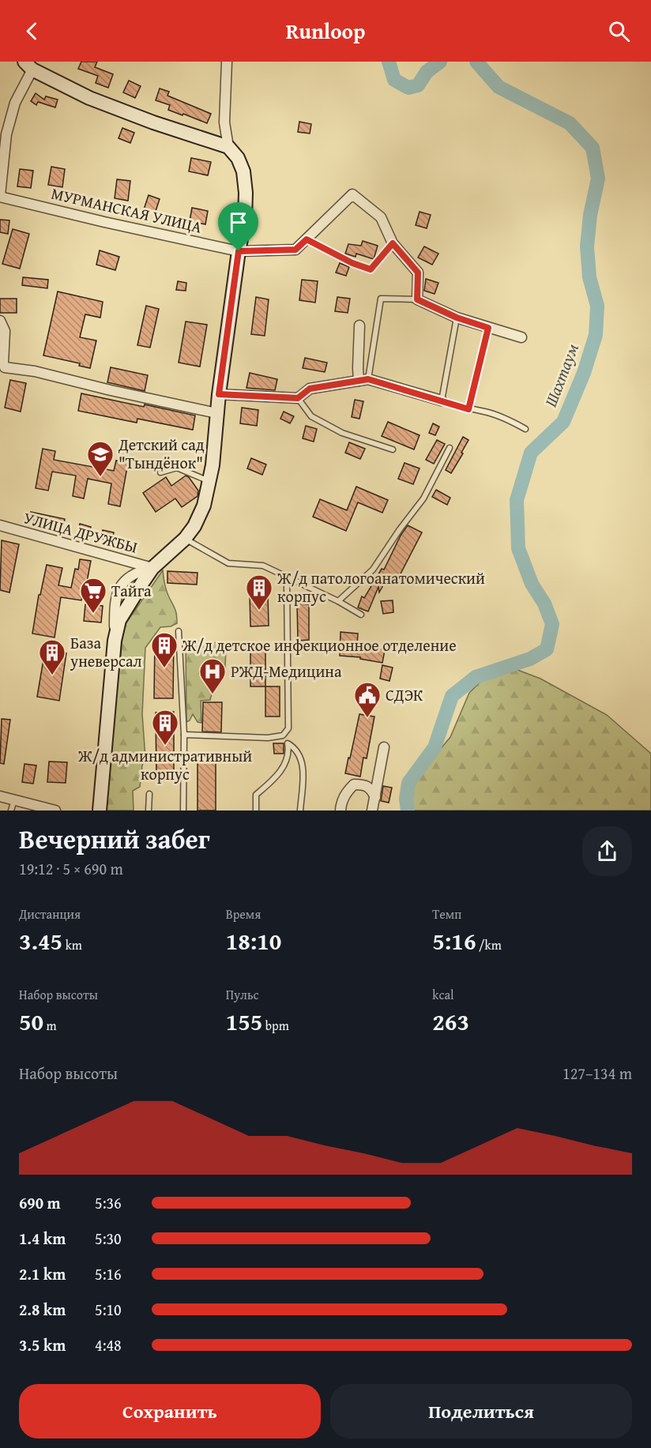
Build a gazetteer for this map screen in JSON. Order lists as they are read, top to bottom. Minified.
{"streets":{"street":["МУРМАНСКАЯ УЛИЦА","УЛИЦА ДРУЖБЫ"]},"water":["Шахтаум"],"places":{"school or university":["Детский сад \"Тындёнок\""],"building":["Ж/д патологоанатомический корпус","Ж/д детское инфекционное отделение","База уневерсал","Ж/д административный корпус"],"supermarket":["Тайга"],"hospital":["РЖД-Медицина"],"public building":["СДЭК"]},"page":{"header":"Runloop","heading":["Вечерний забег","19:12 · 5 × 690 m"],"stats":[["Дистанция","3.45 km"],["Время","18:10"],["Темп","5:16 /km"],["Набор высоты","50 m"],["Пульс","155 bpm"],["kcal","263"]],"chart":["Набор высоты","127–134 m"],"list":[{"name":"690 m","note":"5:36"},{"name":"1.4 km","note":"5:30"},{"name":"2.1 km","note":"5:16"},{"name":"2.8 km","note":"5:10"},{"name":"3.5 km","note":"4:48"}],"buttons":["Сохранить","Поделиться"]}}
